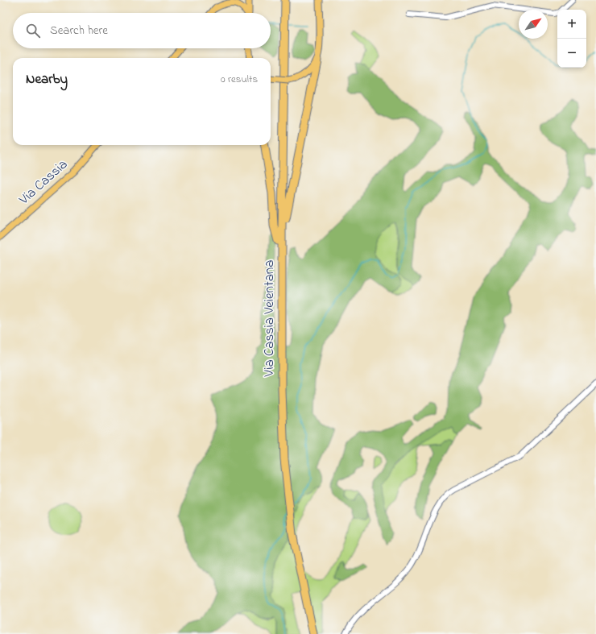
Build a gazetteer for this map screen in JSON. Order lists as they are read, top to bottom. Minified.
{"streets":{"highway":["Via Cassia Veientana"],"main road":["Via Cassia"]},"north":"top right","page":{"map_buttons":["+","−"],"search":"Search here","heading":["Nearby","0 results"]}}
